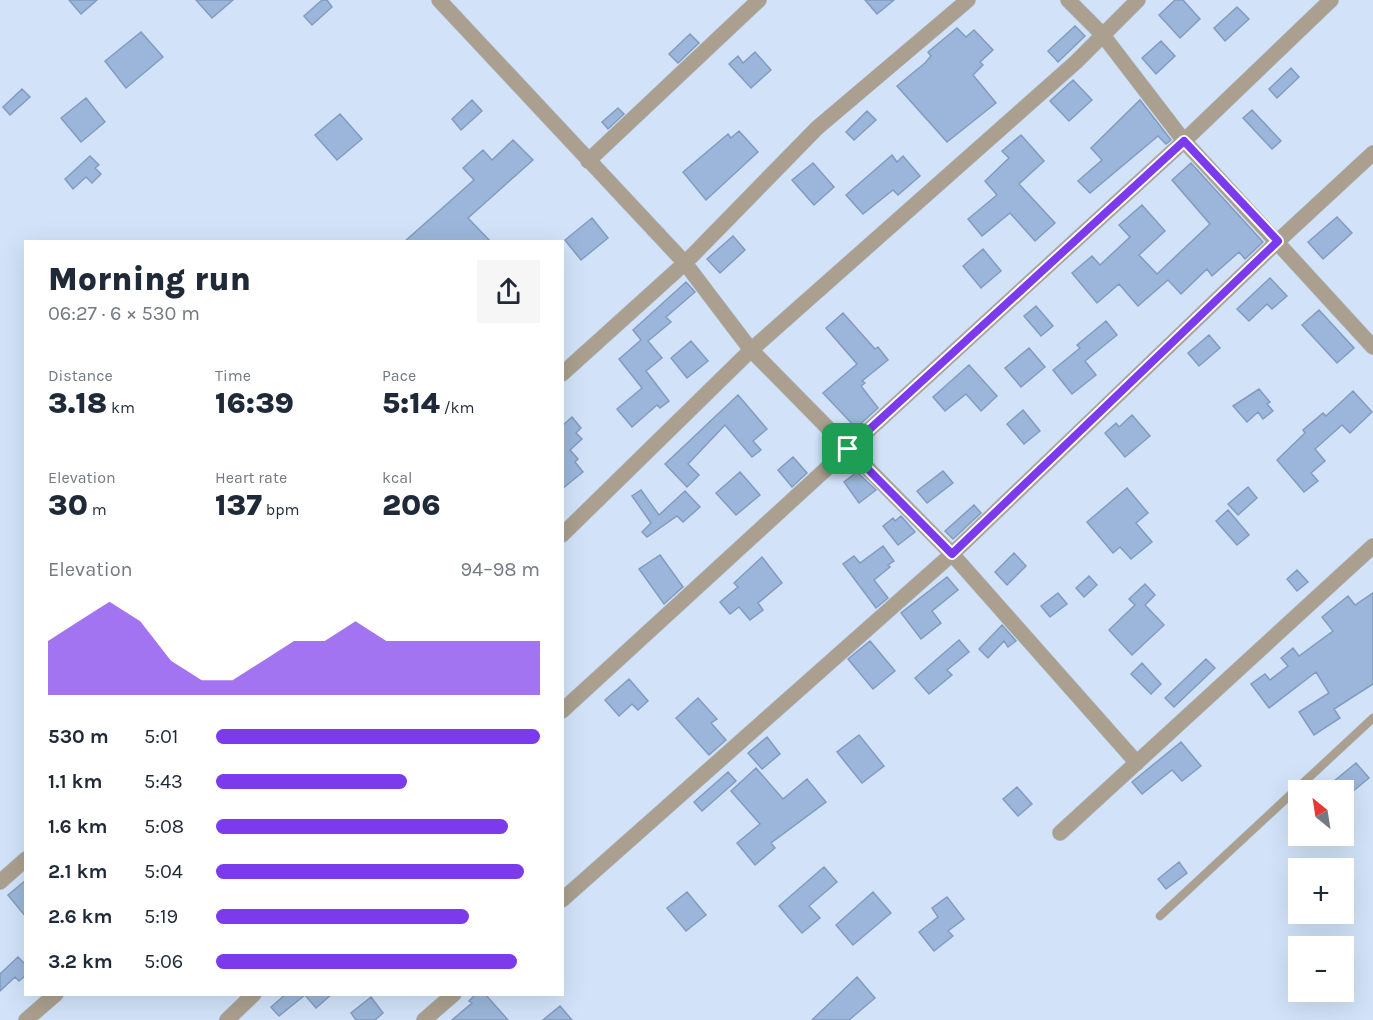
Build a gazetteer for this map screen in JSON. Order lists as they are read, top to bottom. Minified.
{"north":"top left","page":{"heading":["Morning run","06:27 · 6 × 530 m"],"stats":[["Distance","3.18 km"],["Time","16:39"],["Pace","5:14 /km"],["Elevation","30 m"],["Heart rate","137 bpm"],["kcal","206"]],"chart":["Elevation","94–98 m"],"list":[{"name":"530 m","note":"5:01"},{"name":"1.1 km","note":"5:43"},{"name":"1.6 km","note":"5:08"},{"name":"2.1 km","note":"5:04"},{"name":"2.6 km","note":"5:19"},{"name":"3.2 km","note":"5:06"}],"map_buttons":["+","−"]}}
